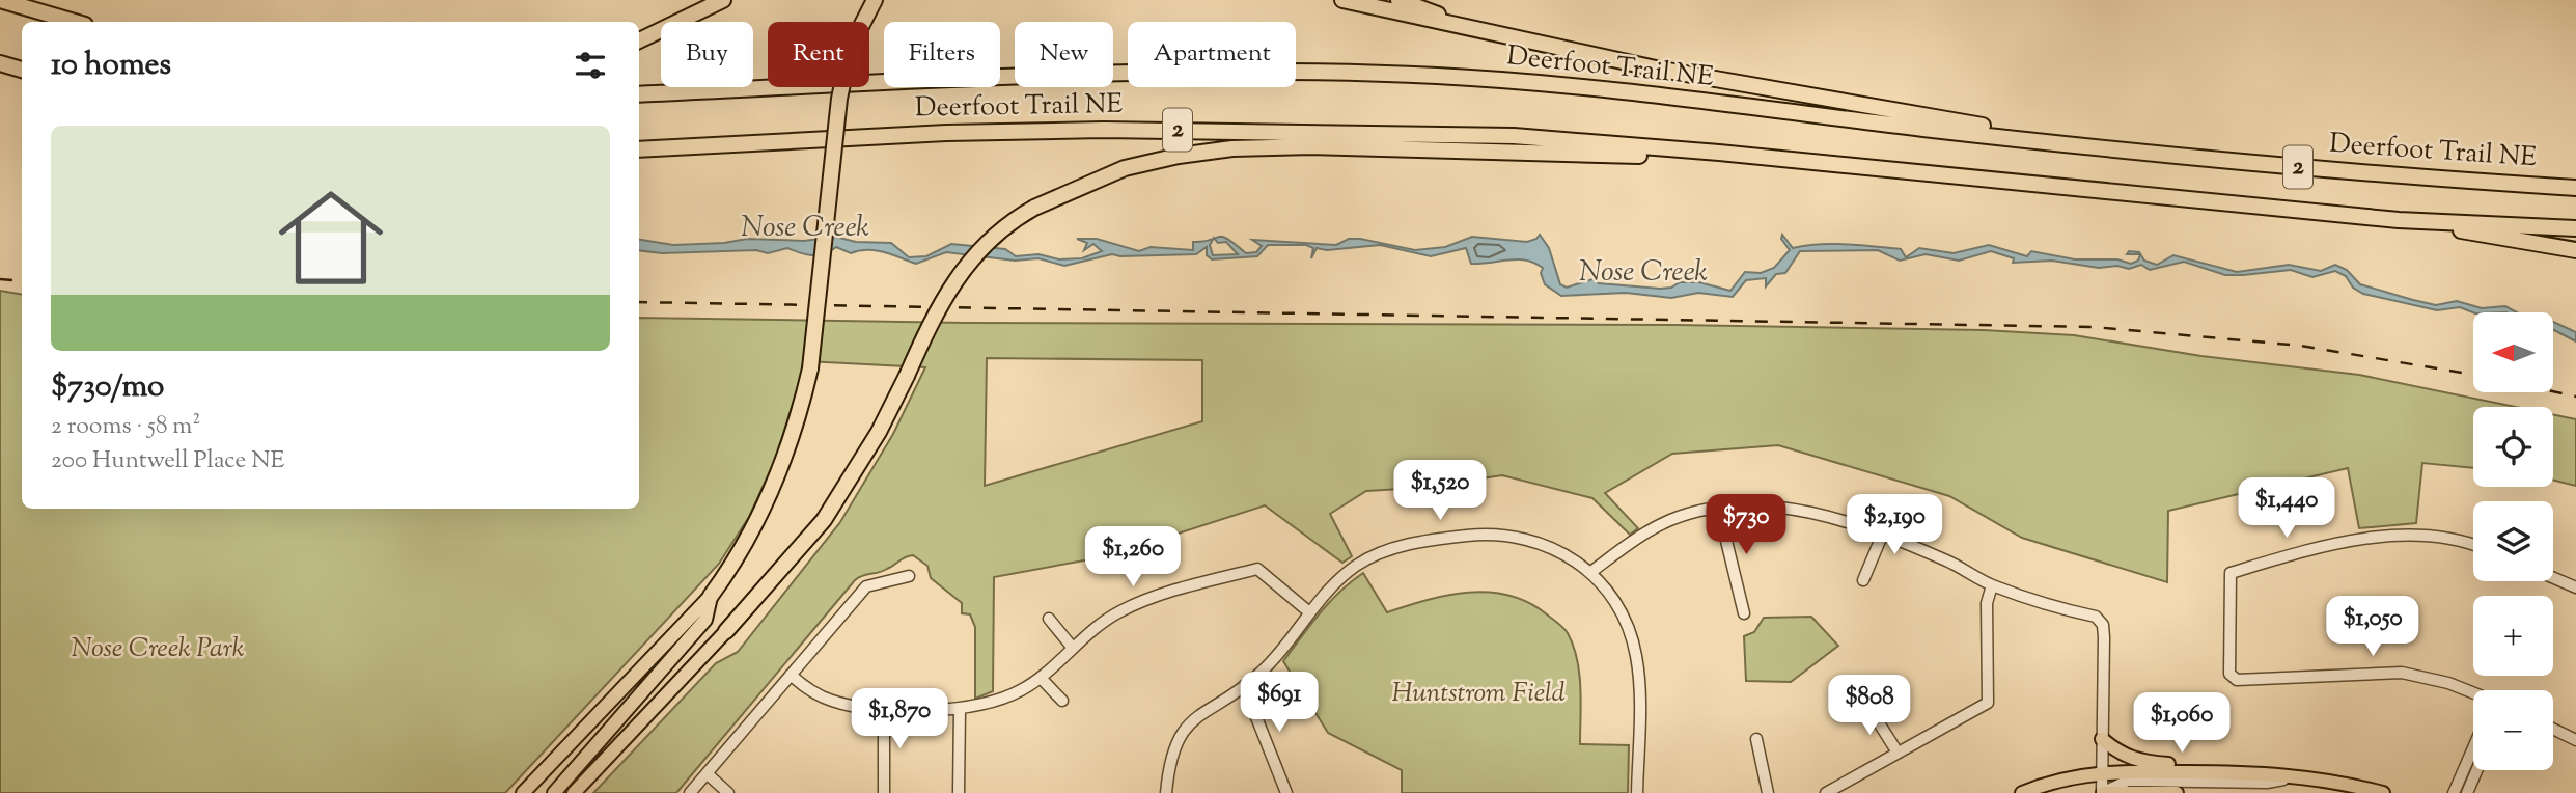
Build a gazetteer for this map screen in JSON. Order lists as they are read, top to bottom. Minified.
{"streets":{"highway":["Deerfoot Trail NE","2"]},"water":["Nose Creek"],"parks":["Nose Creek Park","Huntstrom Field"],"north":"left","page":{"chip":["Buy","Rent","Filters","New","Apartment"],"heading":"10 homes","list":[{"name":"$730/mo","note":"2 rooms · 58 m² · 200 Huntwell Place NE"}],"map_buttons":["+","−"],"price":["$1,520","$1,440","$730","$2,190","$1,260","$1,050","$691","$808","$1,870","$1,060"]}}
